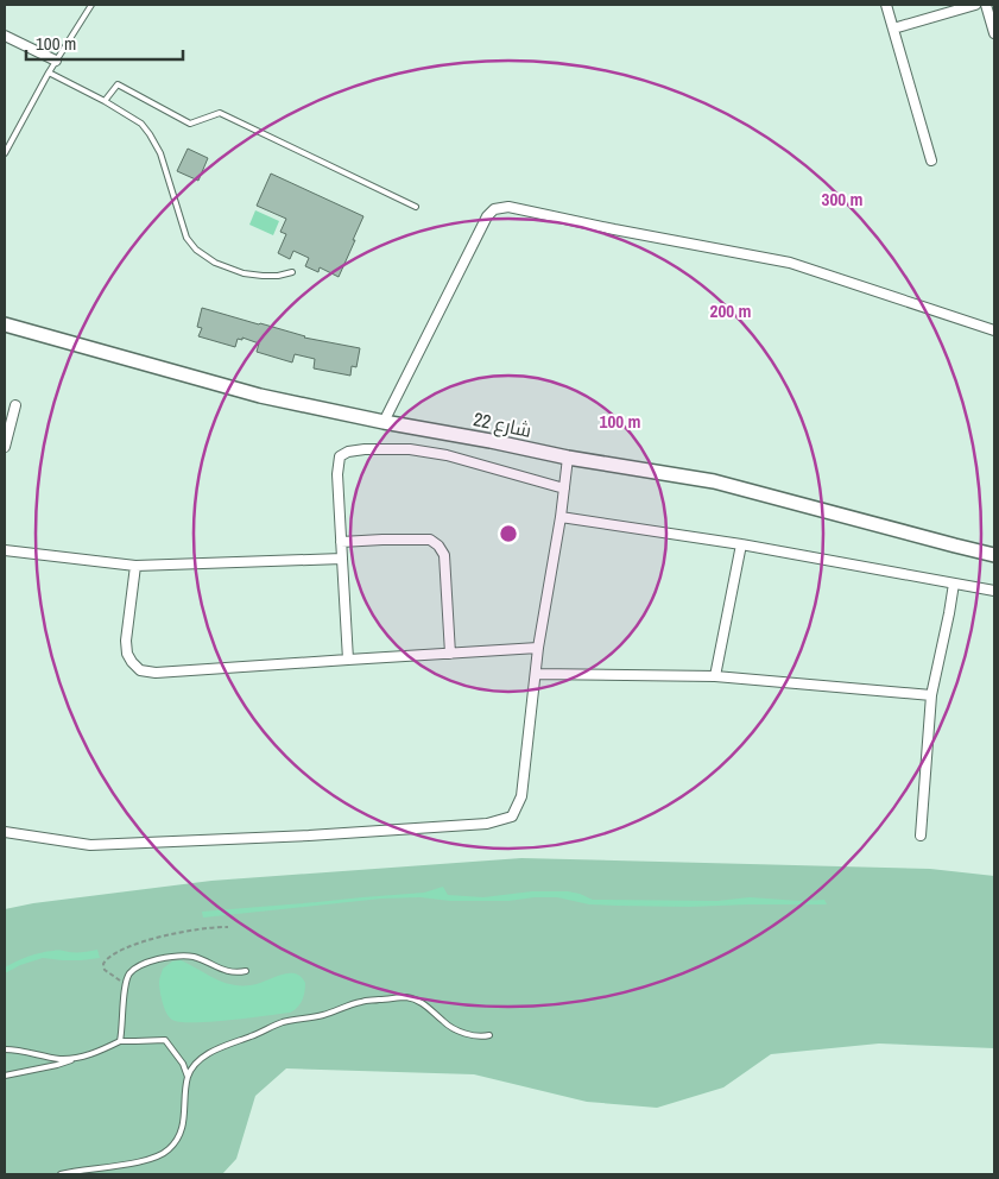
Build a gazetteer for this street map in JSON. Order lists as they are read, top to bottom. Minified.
{"streets":{"street":["شارع 22"]},"scale_bar":"100 m","rings":["300 m","200 m","100 m"]}
